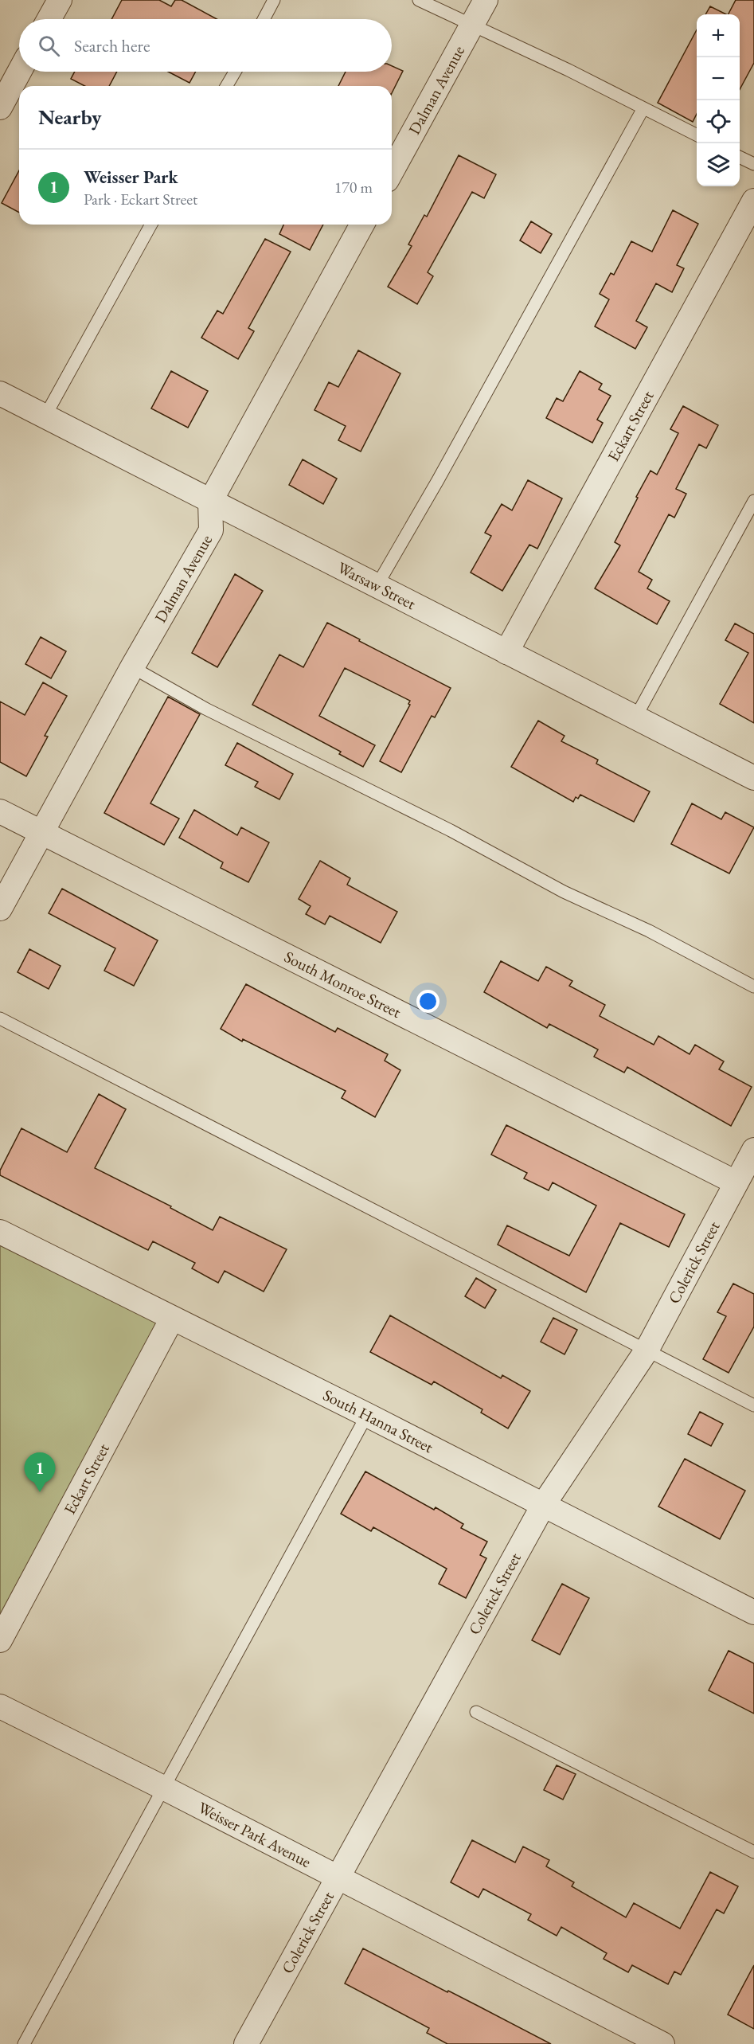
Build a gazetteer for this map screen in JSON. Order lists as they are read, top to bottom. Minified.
{"streets":{"street":["Dalman Avenue","Eckart Street","Warsaw Street","South Monroe Street","Colerick Street","South Hanna Street","Weisser Park Avenue"]},"crossings":[["Dalman Avenue","Warsaw Street"],["Dalman Avenue","South Monroe Street"],["Eckart Street","Warsaw Street"],["Eckart Street","South Hanna Street"],["South Monroe Street","Colerick Street"],["Colerick Street","South Hanna Street"],["Colerick Street","Weisser Park Avenue"]],"page":{"map_buttons":["+","−"],"search":"Search here","heading":"Nearby","list":[{"mark":"1","name":"Weisser Park","note":"Park · Eckart Street","value":"170 m"}],"pins":"1"}}
